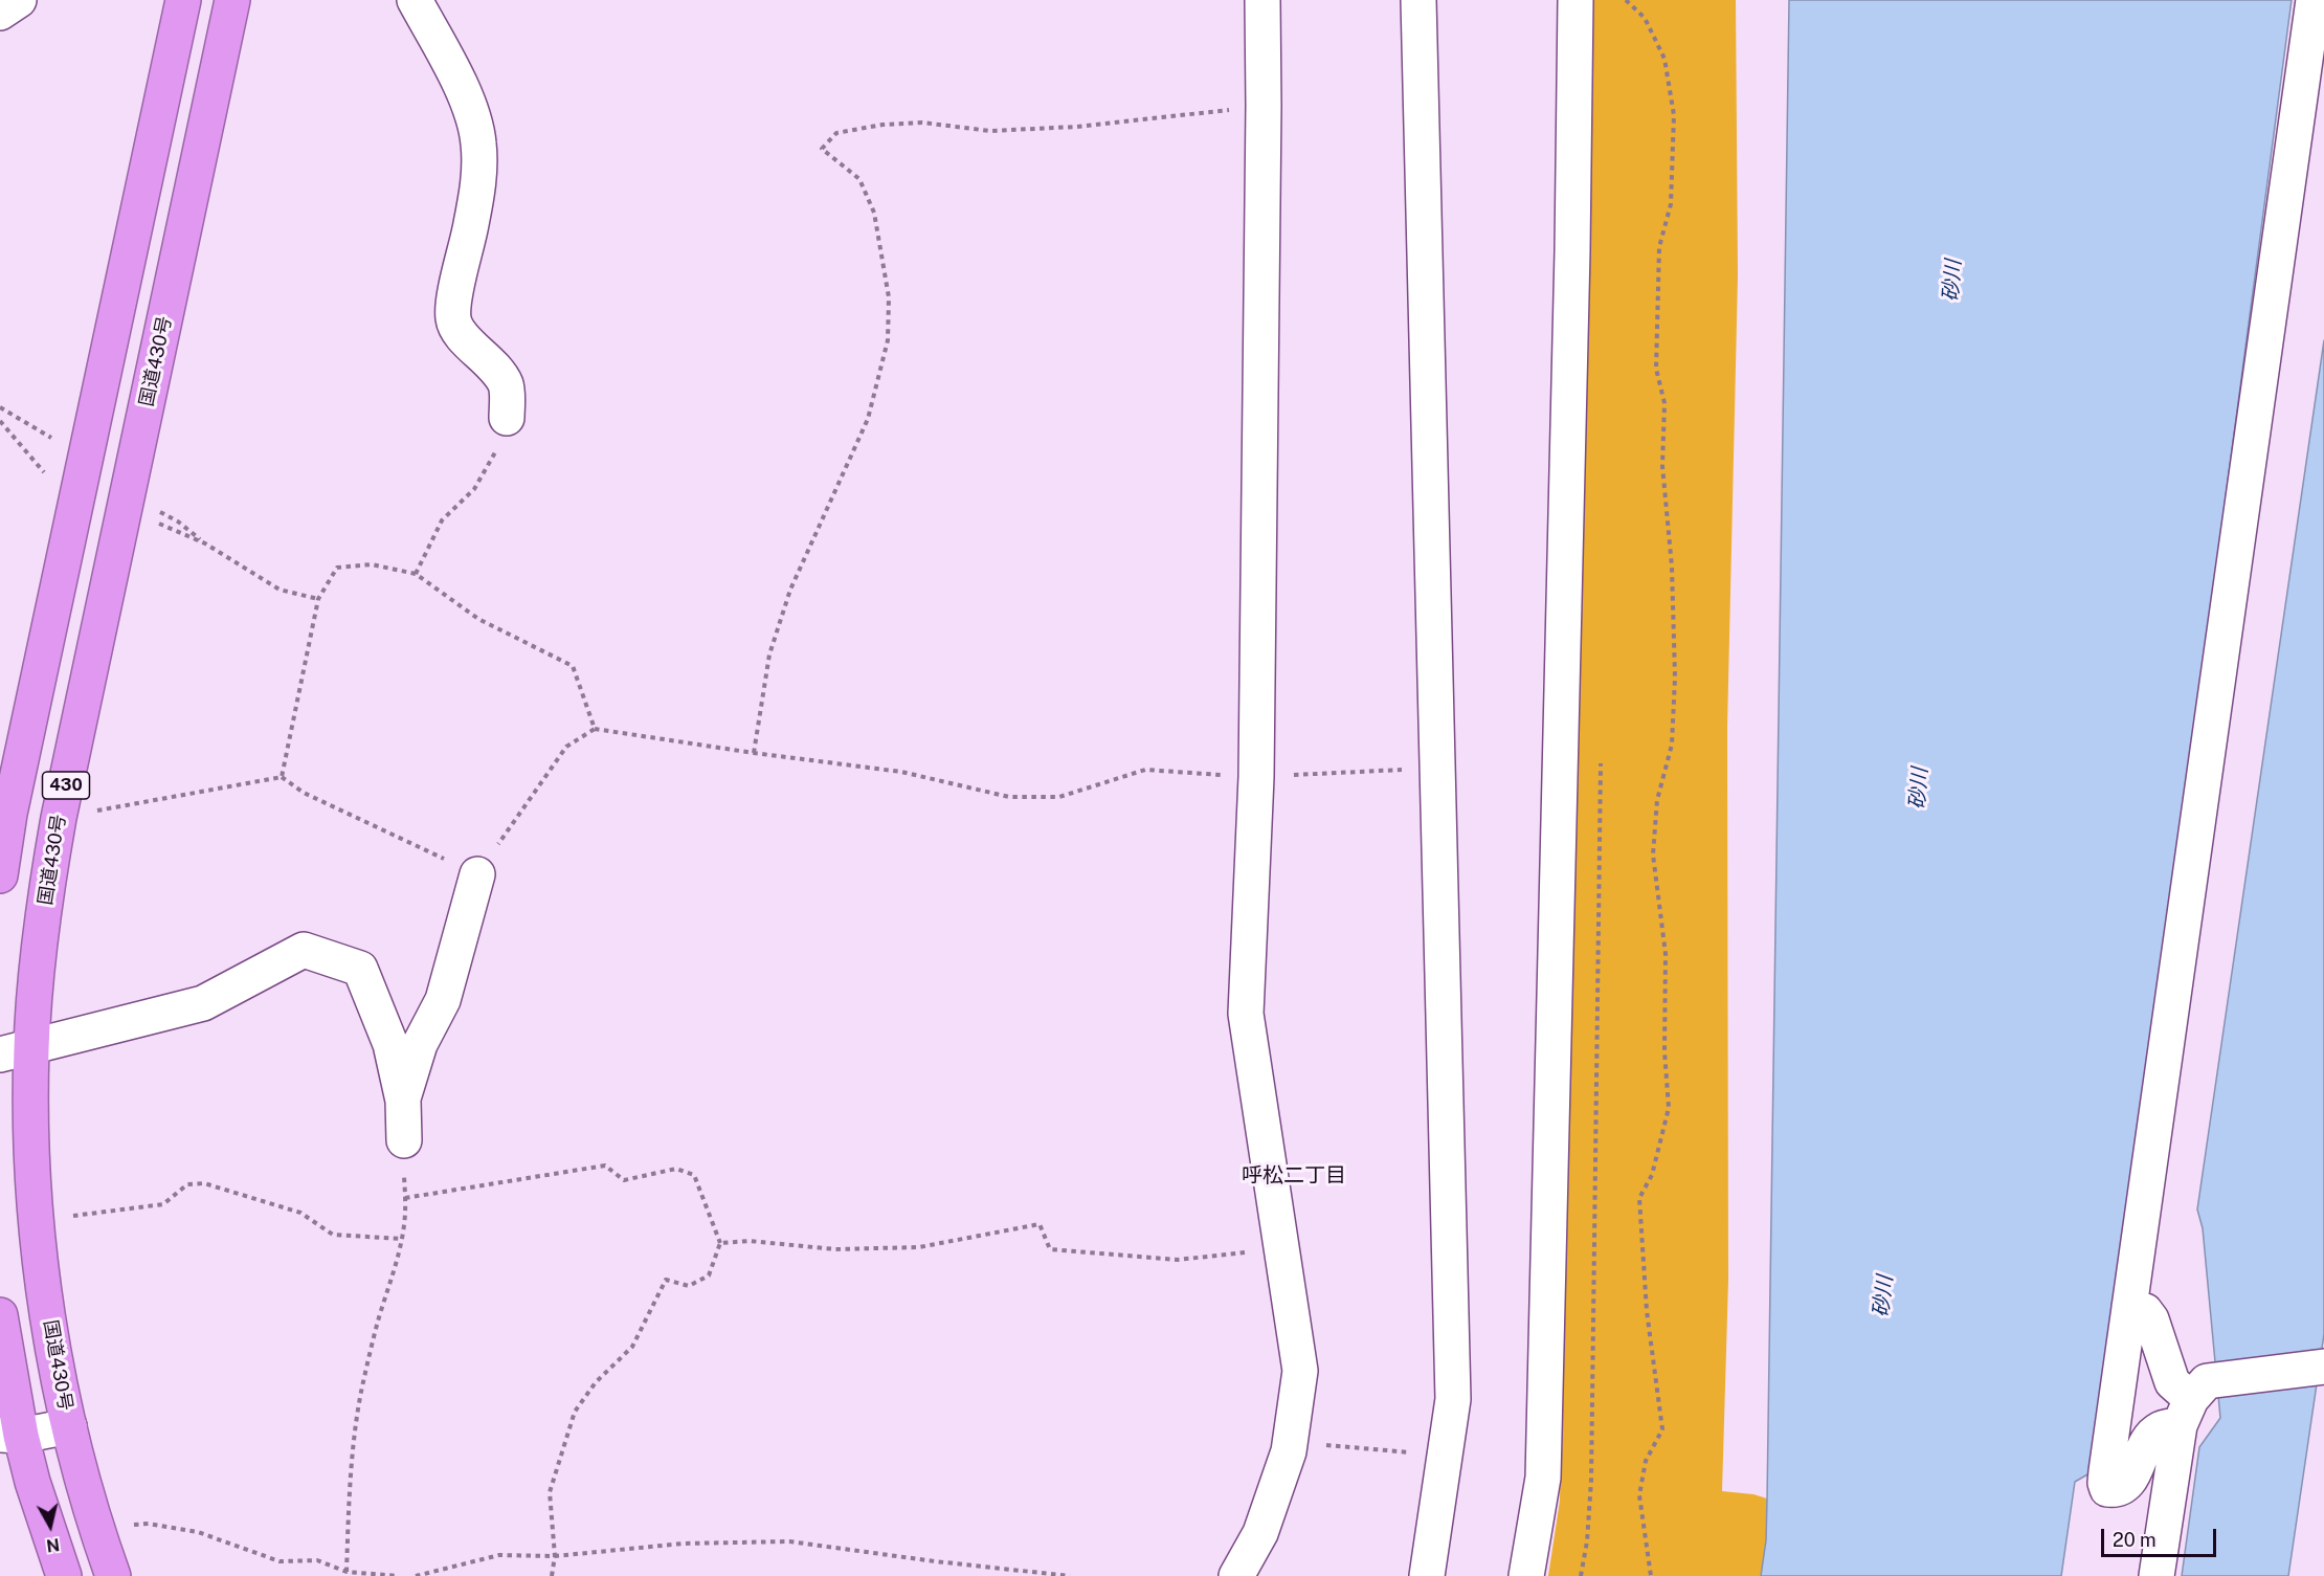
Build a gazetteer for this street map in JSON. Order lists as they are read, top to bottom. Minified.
{"streets":{"highway":["国道430号","430"]},"districts":["呼松二丁目"],"water":["砂川"],"scale_bar":"20 m","north":"bottom"}
